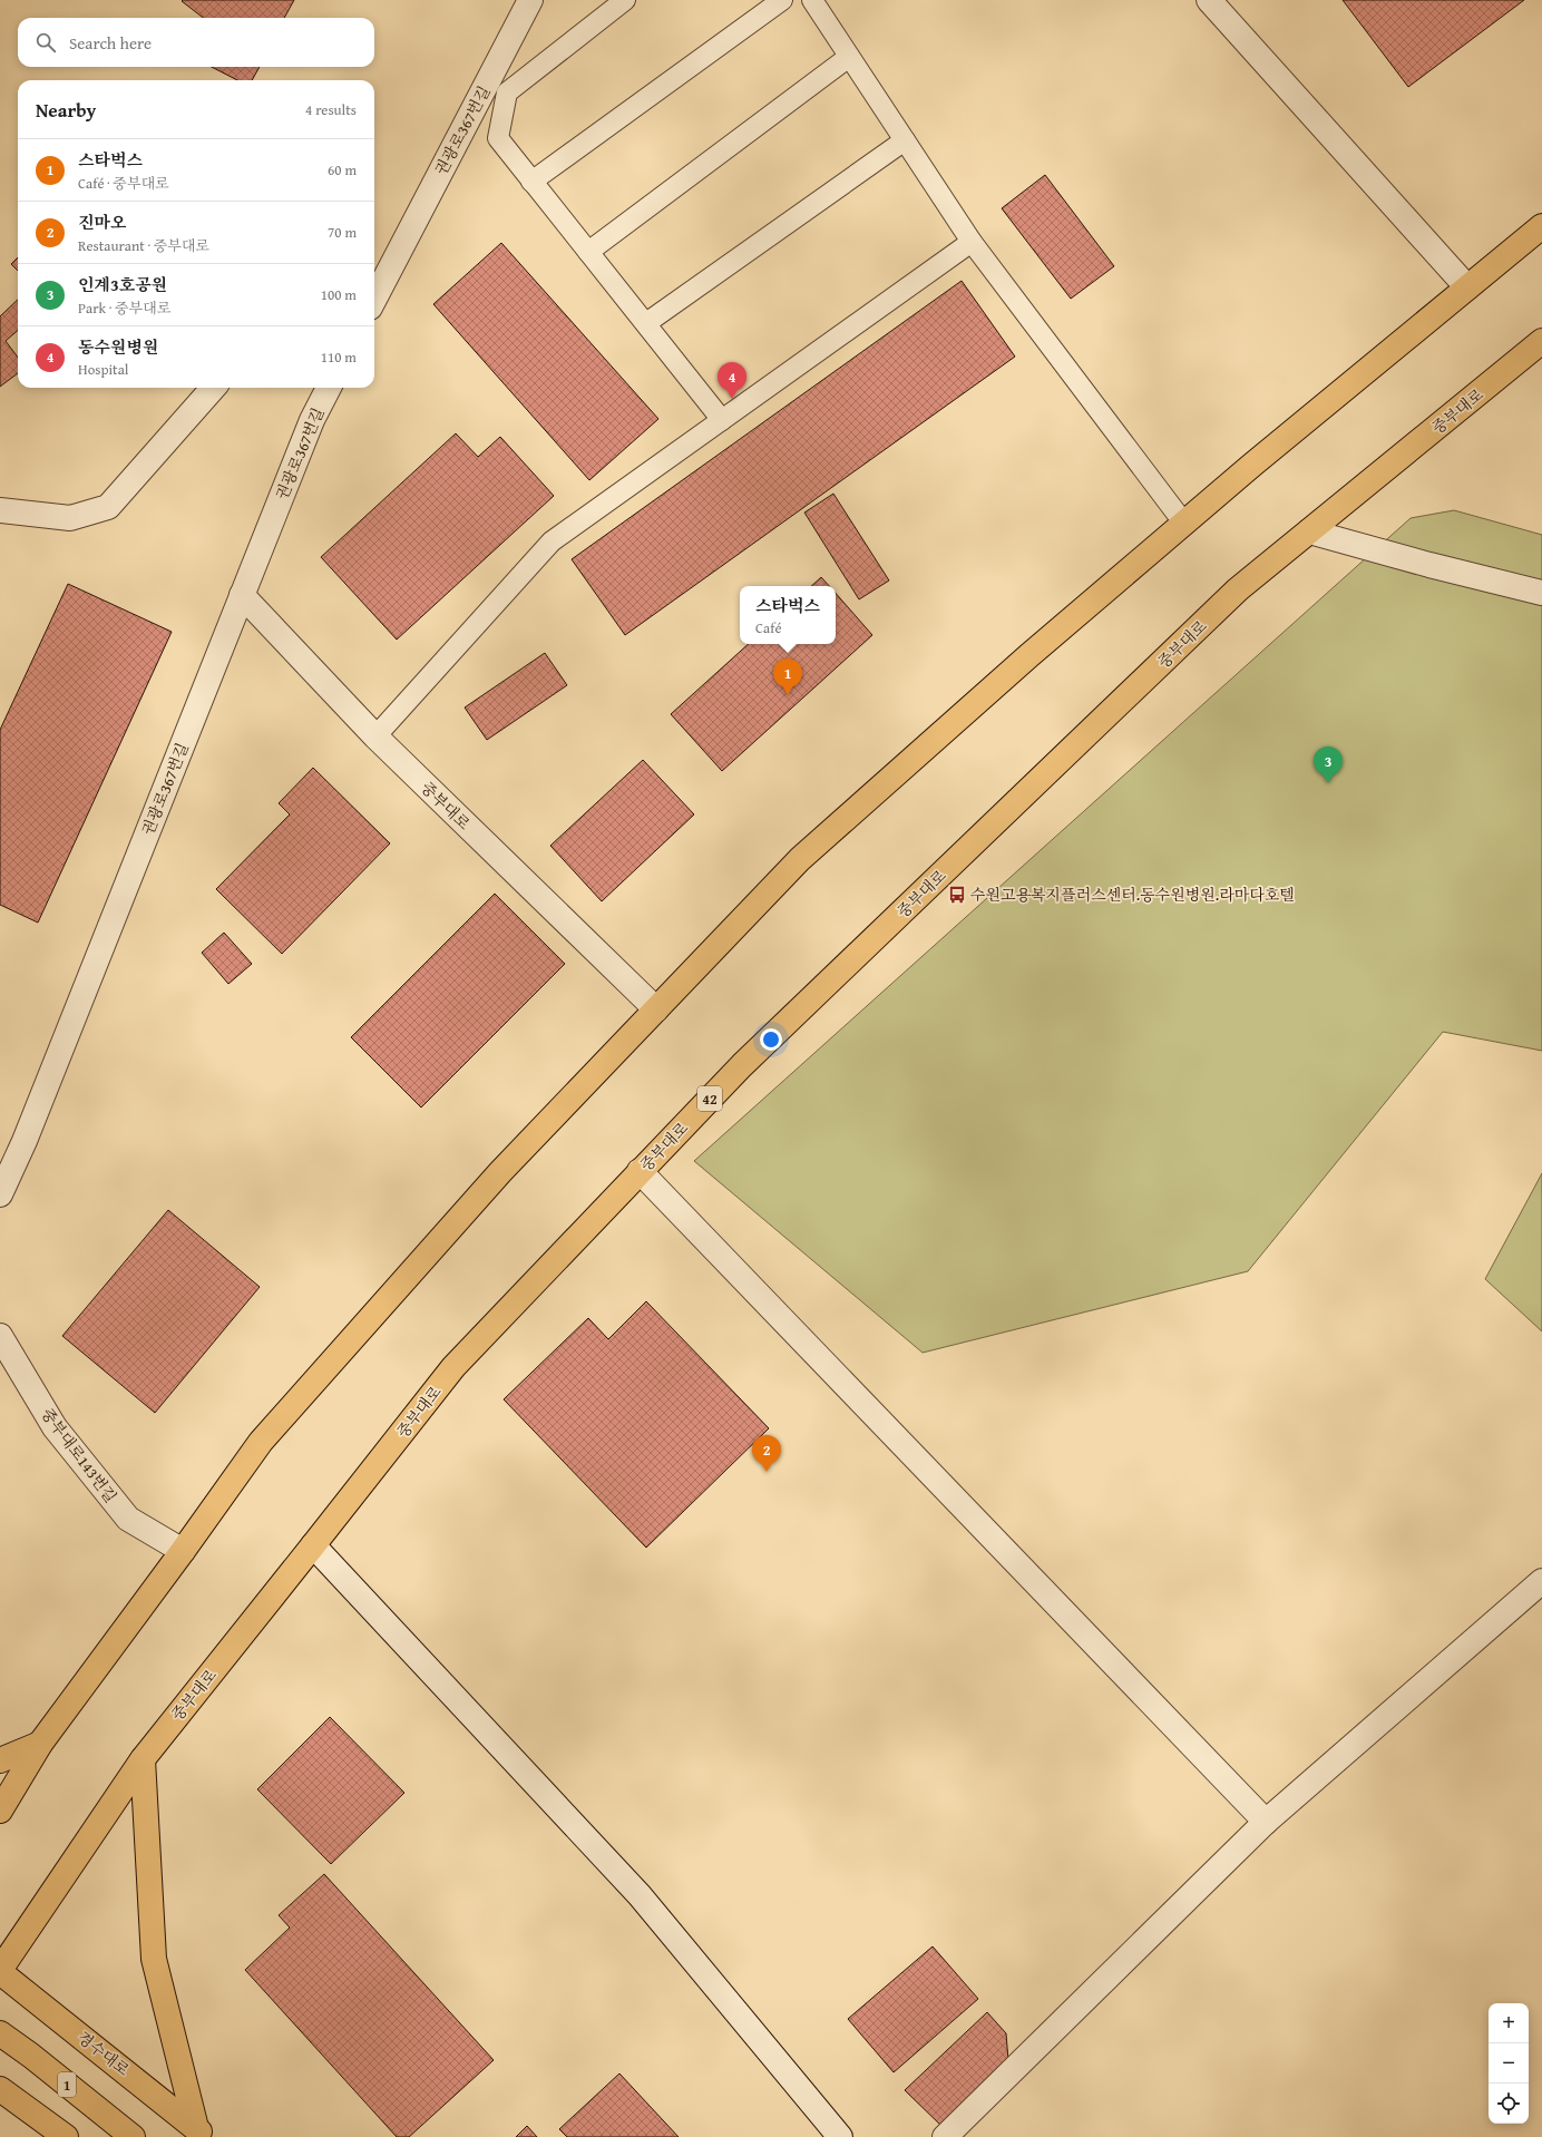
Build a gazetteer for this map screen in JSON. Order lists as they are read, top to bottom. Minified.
{"streets":{"main road":["중부대로","42","경수대로","1"],"street":["권광로367번길","중부대로143번길"]},"crossings":[["권광로367번길","중부대로"],["중부대로","경수대로"]],"places":{"bus stop":["수원고용복지플러스센터.동수원병원.라마다호텔"]},"page":{"search":"Search here","heading":["Nearby","4 results"],"list":[{"mark":"1","name":"스타벅스","note":"Café · 중부대로","value":"60 m"},{"mark":"2","name":"진마오","note":"Restaurant · 중부대로","value":"70 m"},{"mark":"3","name":"인계3호공원","note":"Park · 중부대로","value":"100 m"},{"mark":"4","name":"동수원병원","note":"Hospital","value":"110 m"}],"pins":["4","1","3","2"],"popup":["스타벅스","Café"],"map_buttons":["+","−"]}}
